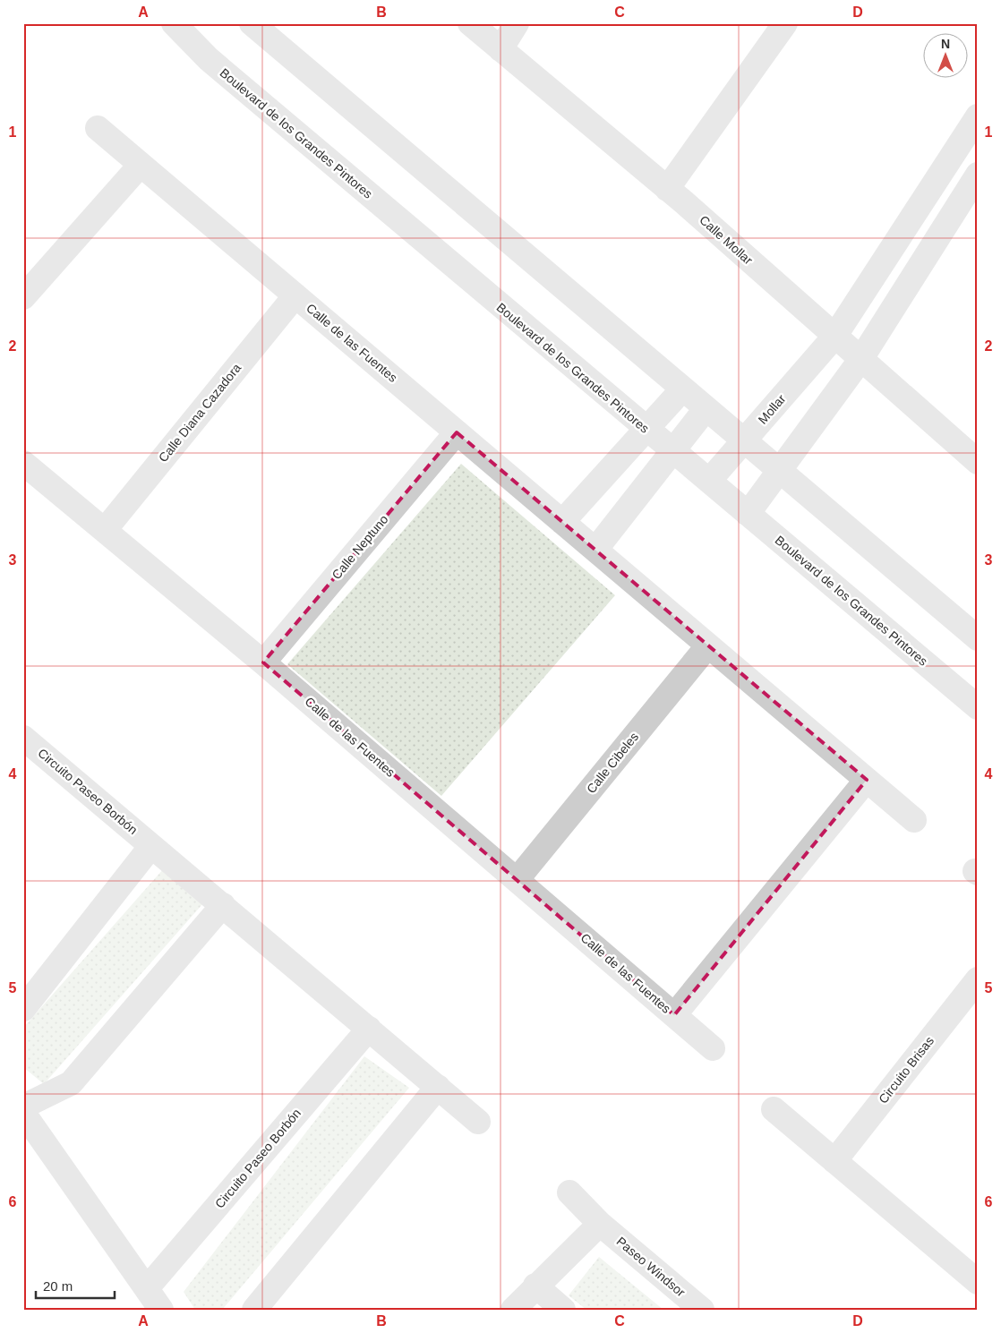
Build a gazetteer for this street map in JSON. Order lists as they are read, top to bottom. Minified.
{"streets":{"street":["Boulevard de los Grandes Pintores","Calle Mollar","Calle de las Fuentes","Mollar","Calle Diana Cazadora","Calle Neptuno","Calle Cibeles","Circuito Paseo Borbón","Circuito Brisas","Paseo Windsor"]},"crossings":[["Boulevard de los Grandes Pintores","Mollar"],["Calle Mollar","Mollar"],["Calle de las Fuentes","Calle Diana Cazadora"],["Calle de las Fuentes","Calle Neptuno"],["Calle de las Fuentes","Calle Cibeles"]],"scale_bar":"20 m","north":"top","grid":{"columns":["A","B","C","D"],"rows":["1","2","3","4","5","6"]}}
